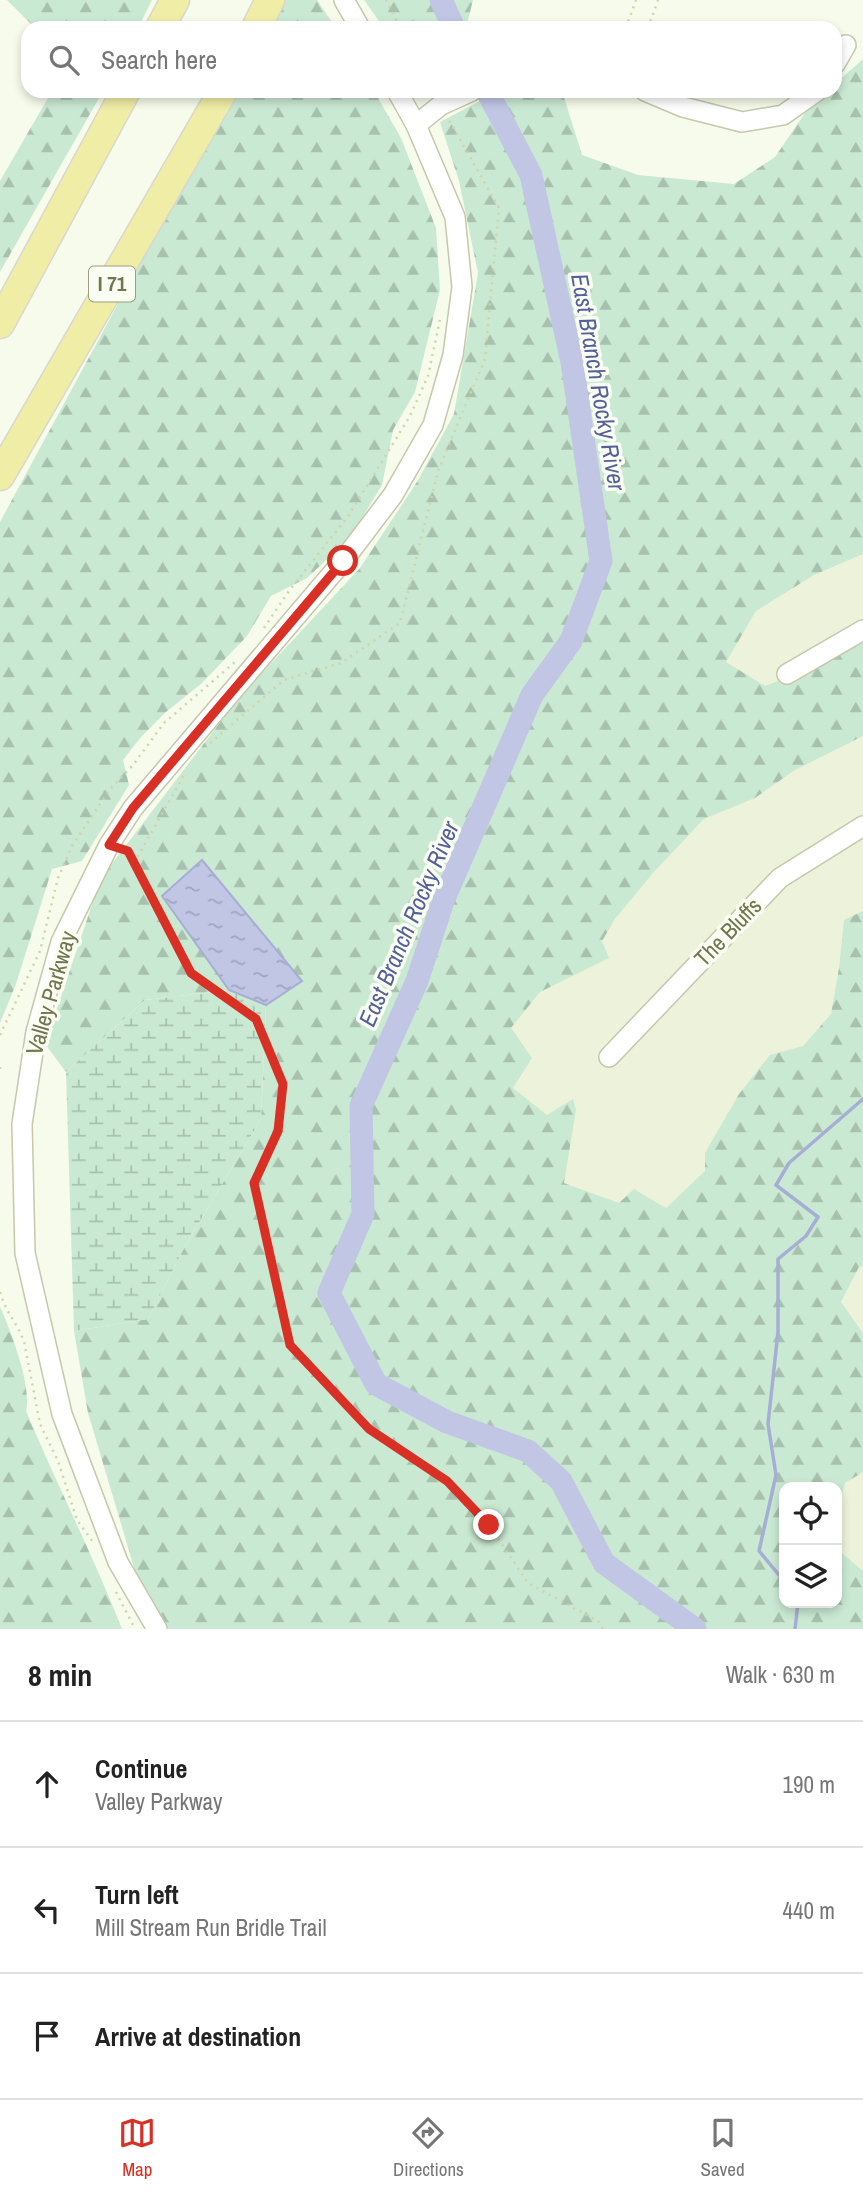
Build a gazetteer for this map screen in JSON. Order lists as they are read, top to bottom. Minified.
{"streets":{"highway":["I 71"],"street":["The Bluffs","Valley Parkway"]},"water":["East Branch Rocky River"],"page":{"search":"Search here","heading":["8 min","Walk · 630 m"],"list":[["Continue","Valley Parkway","190 m"],["Turn left","Mill Stream Run Bridle Trail","440 m"],"Arrive at destination"],"nav":["Map","Directions","Saved"]}}
